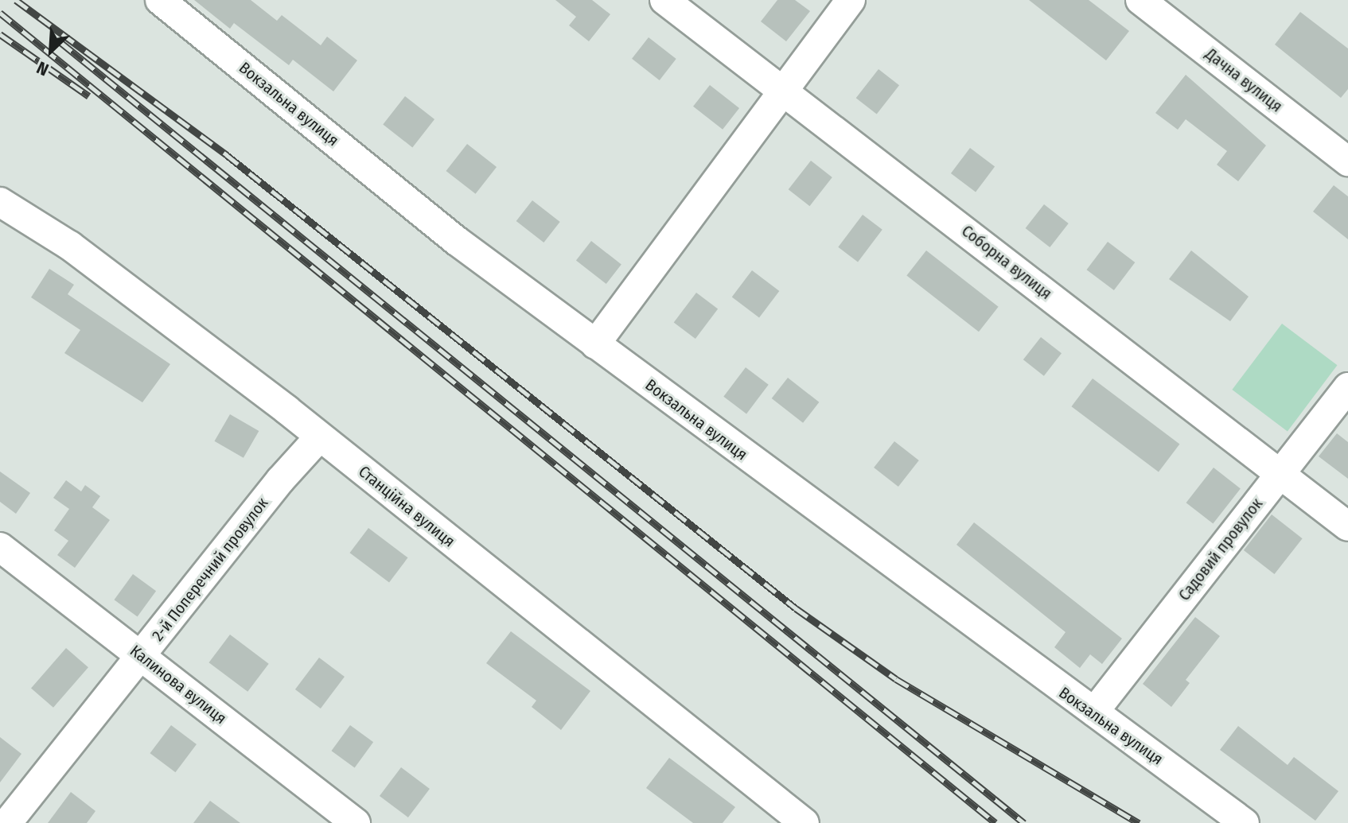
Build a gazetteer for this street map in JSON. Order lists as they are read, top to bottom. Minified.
{"streets":{"street":["Дачна вулиця","Вокзальна вулиця","Соборна вулиця","Станційна вулиця","Садовий провулок","2-й Поперечний провулок","Калинова вулиця"]},"crossings":[["Вокзальна вулиця","Садовий провулок"],["Соборна вулиця","Садовий провулок"],["Станційна вулиця","2-й Поперечний провулок"],["2-й Поперечний провулок","Калинова вулиця"]],"north":"bottom left"}
